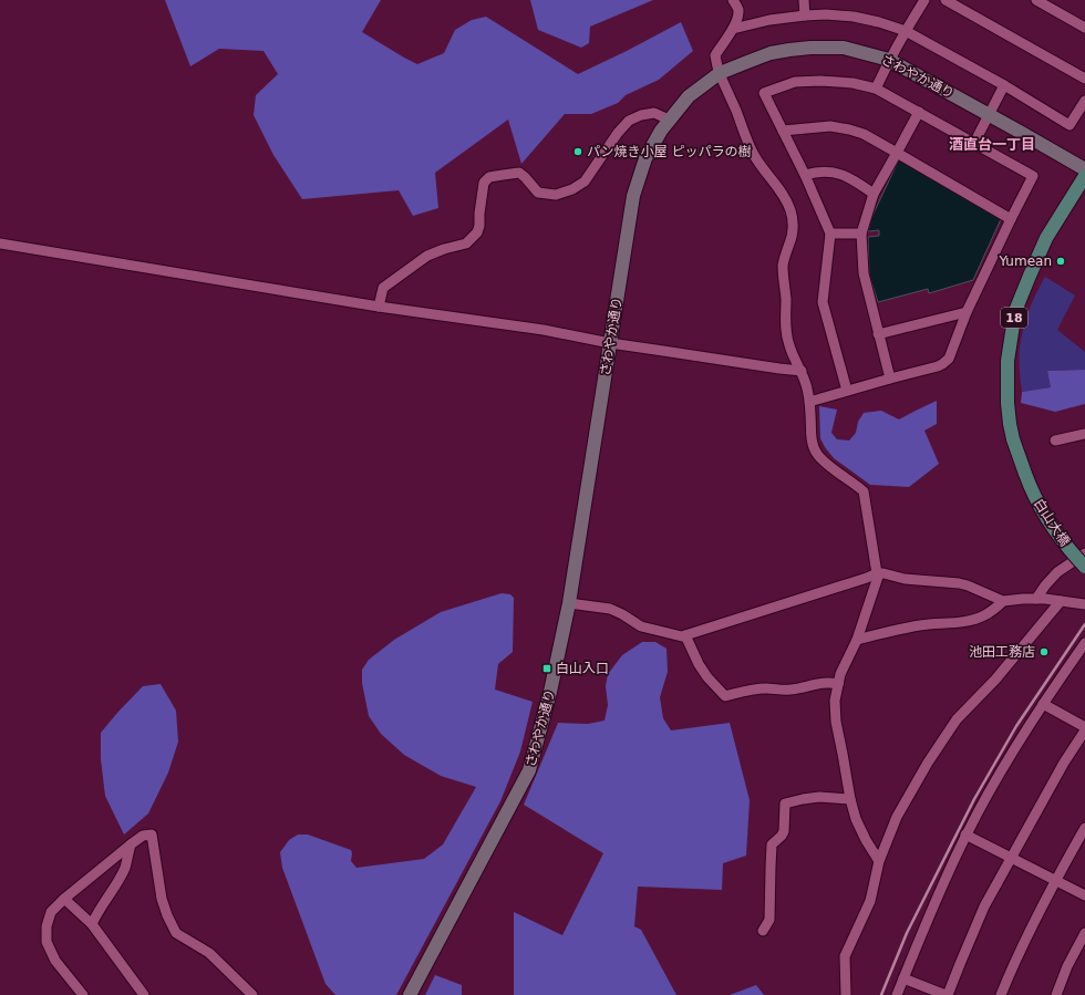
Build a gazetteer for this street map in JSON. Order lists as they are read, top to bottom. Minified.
{"streets":{"main road":["18","白山大橋"],"street":["さわやか通り"]},"districts":["酒直台一丁目"],"places":{"other":["パン焼き小屋 ピッパラの樹","Yumean","池田工務店"],"transit":["白山入口"]}}
